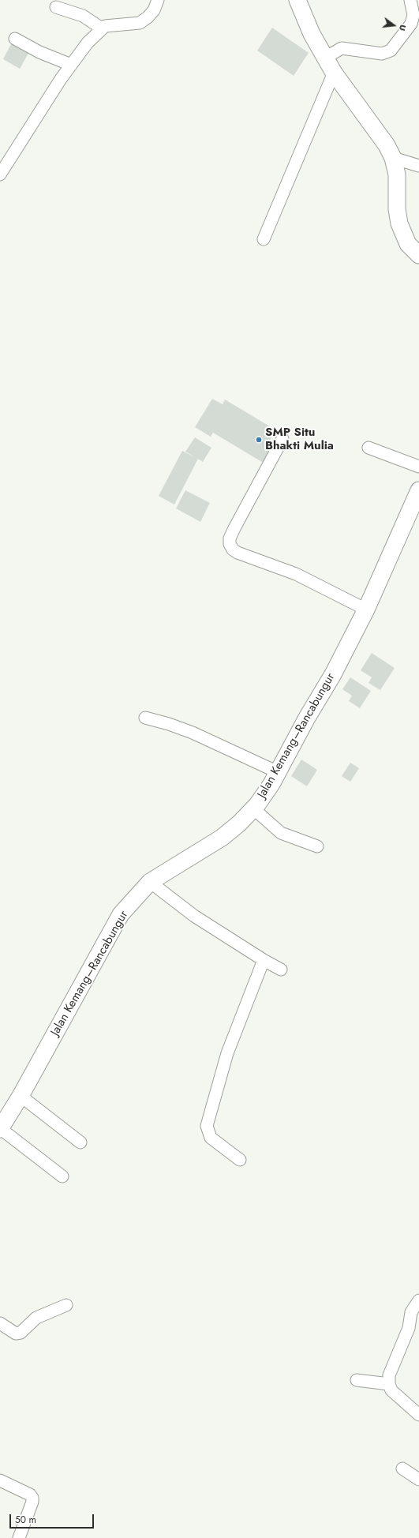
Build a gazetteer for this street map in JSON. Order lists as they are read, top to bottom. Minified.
{"streets":{"street":["Jalan Kemang–Rancabungur"]},"places":["SMP Situ Bhakti Mulia"],"scale_bar":"50 m","north":"right"}
